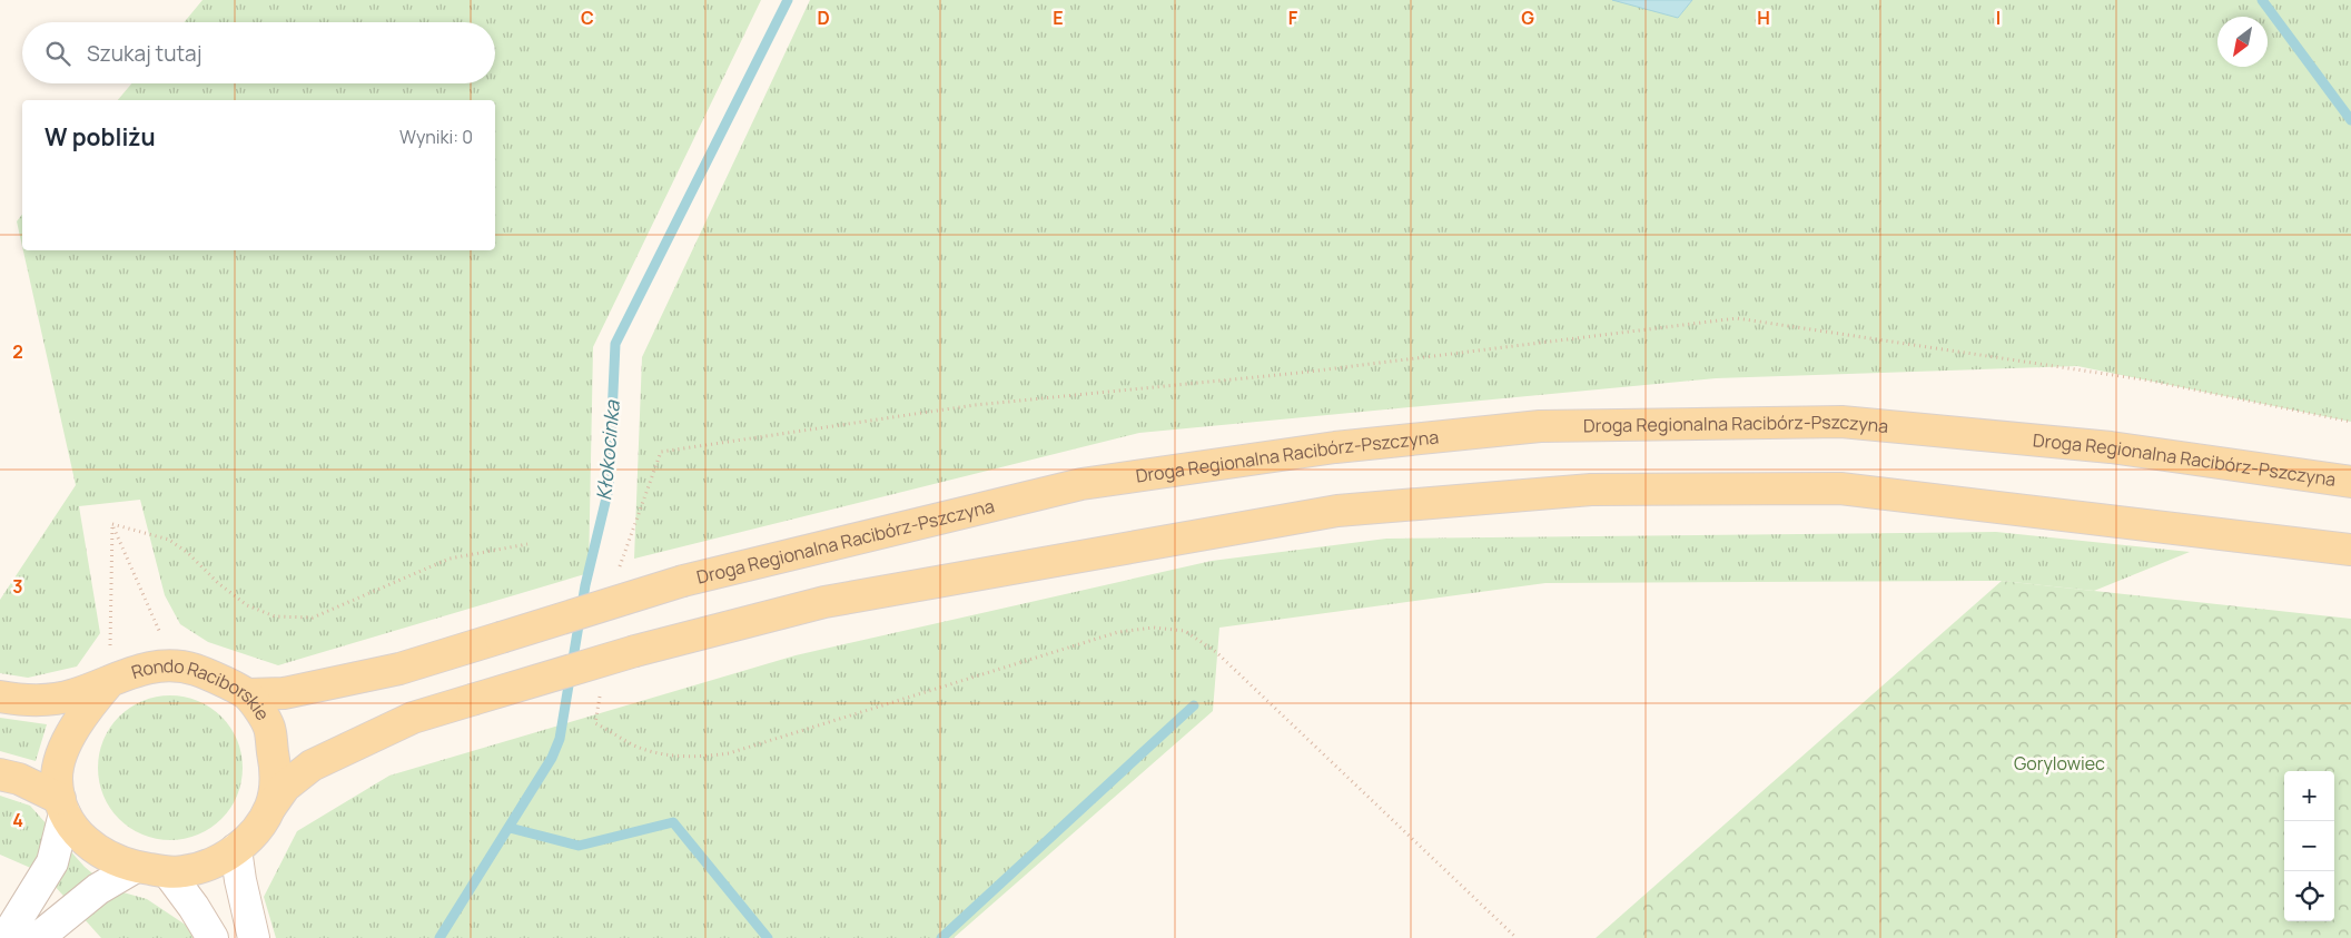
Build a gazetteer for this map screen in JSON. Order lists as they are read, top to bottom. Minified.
{"streets":{"main road":["Droga Regionalna Racibórz-Pszczyna","Rondo Raciborskie"]},"crossings":[["Droga Regionalna Racibórz-Pszczyna","Rondo Raciborskie"]],"water":["Kłokocinka"],"parks":["Gorylowiec"],"north":"bottom left","page":{"search":"Szukaj tutaj","heading":["W pobliżu","Wyniki: 0"],"map_buttons":["+","−"]},"grid":{"columns":["C","D","E","F","G","H","I"],"rows":["2","3","4"]}}
